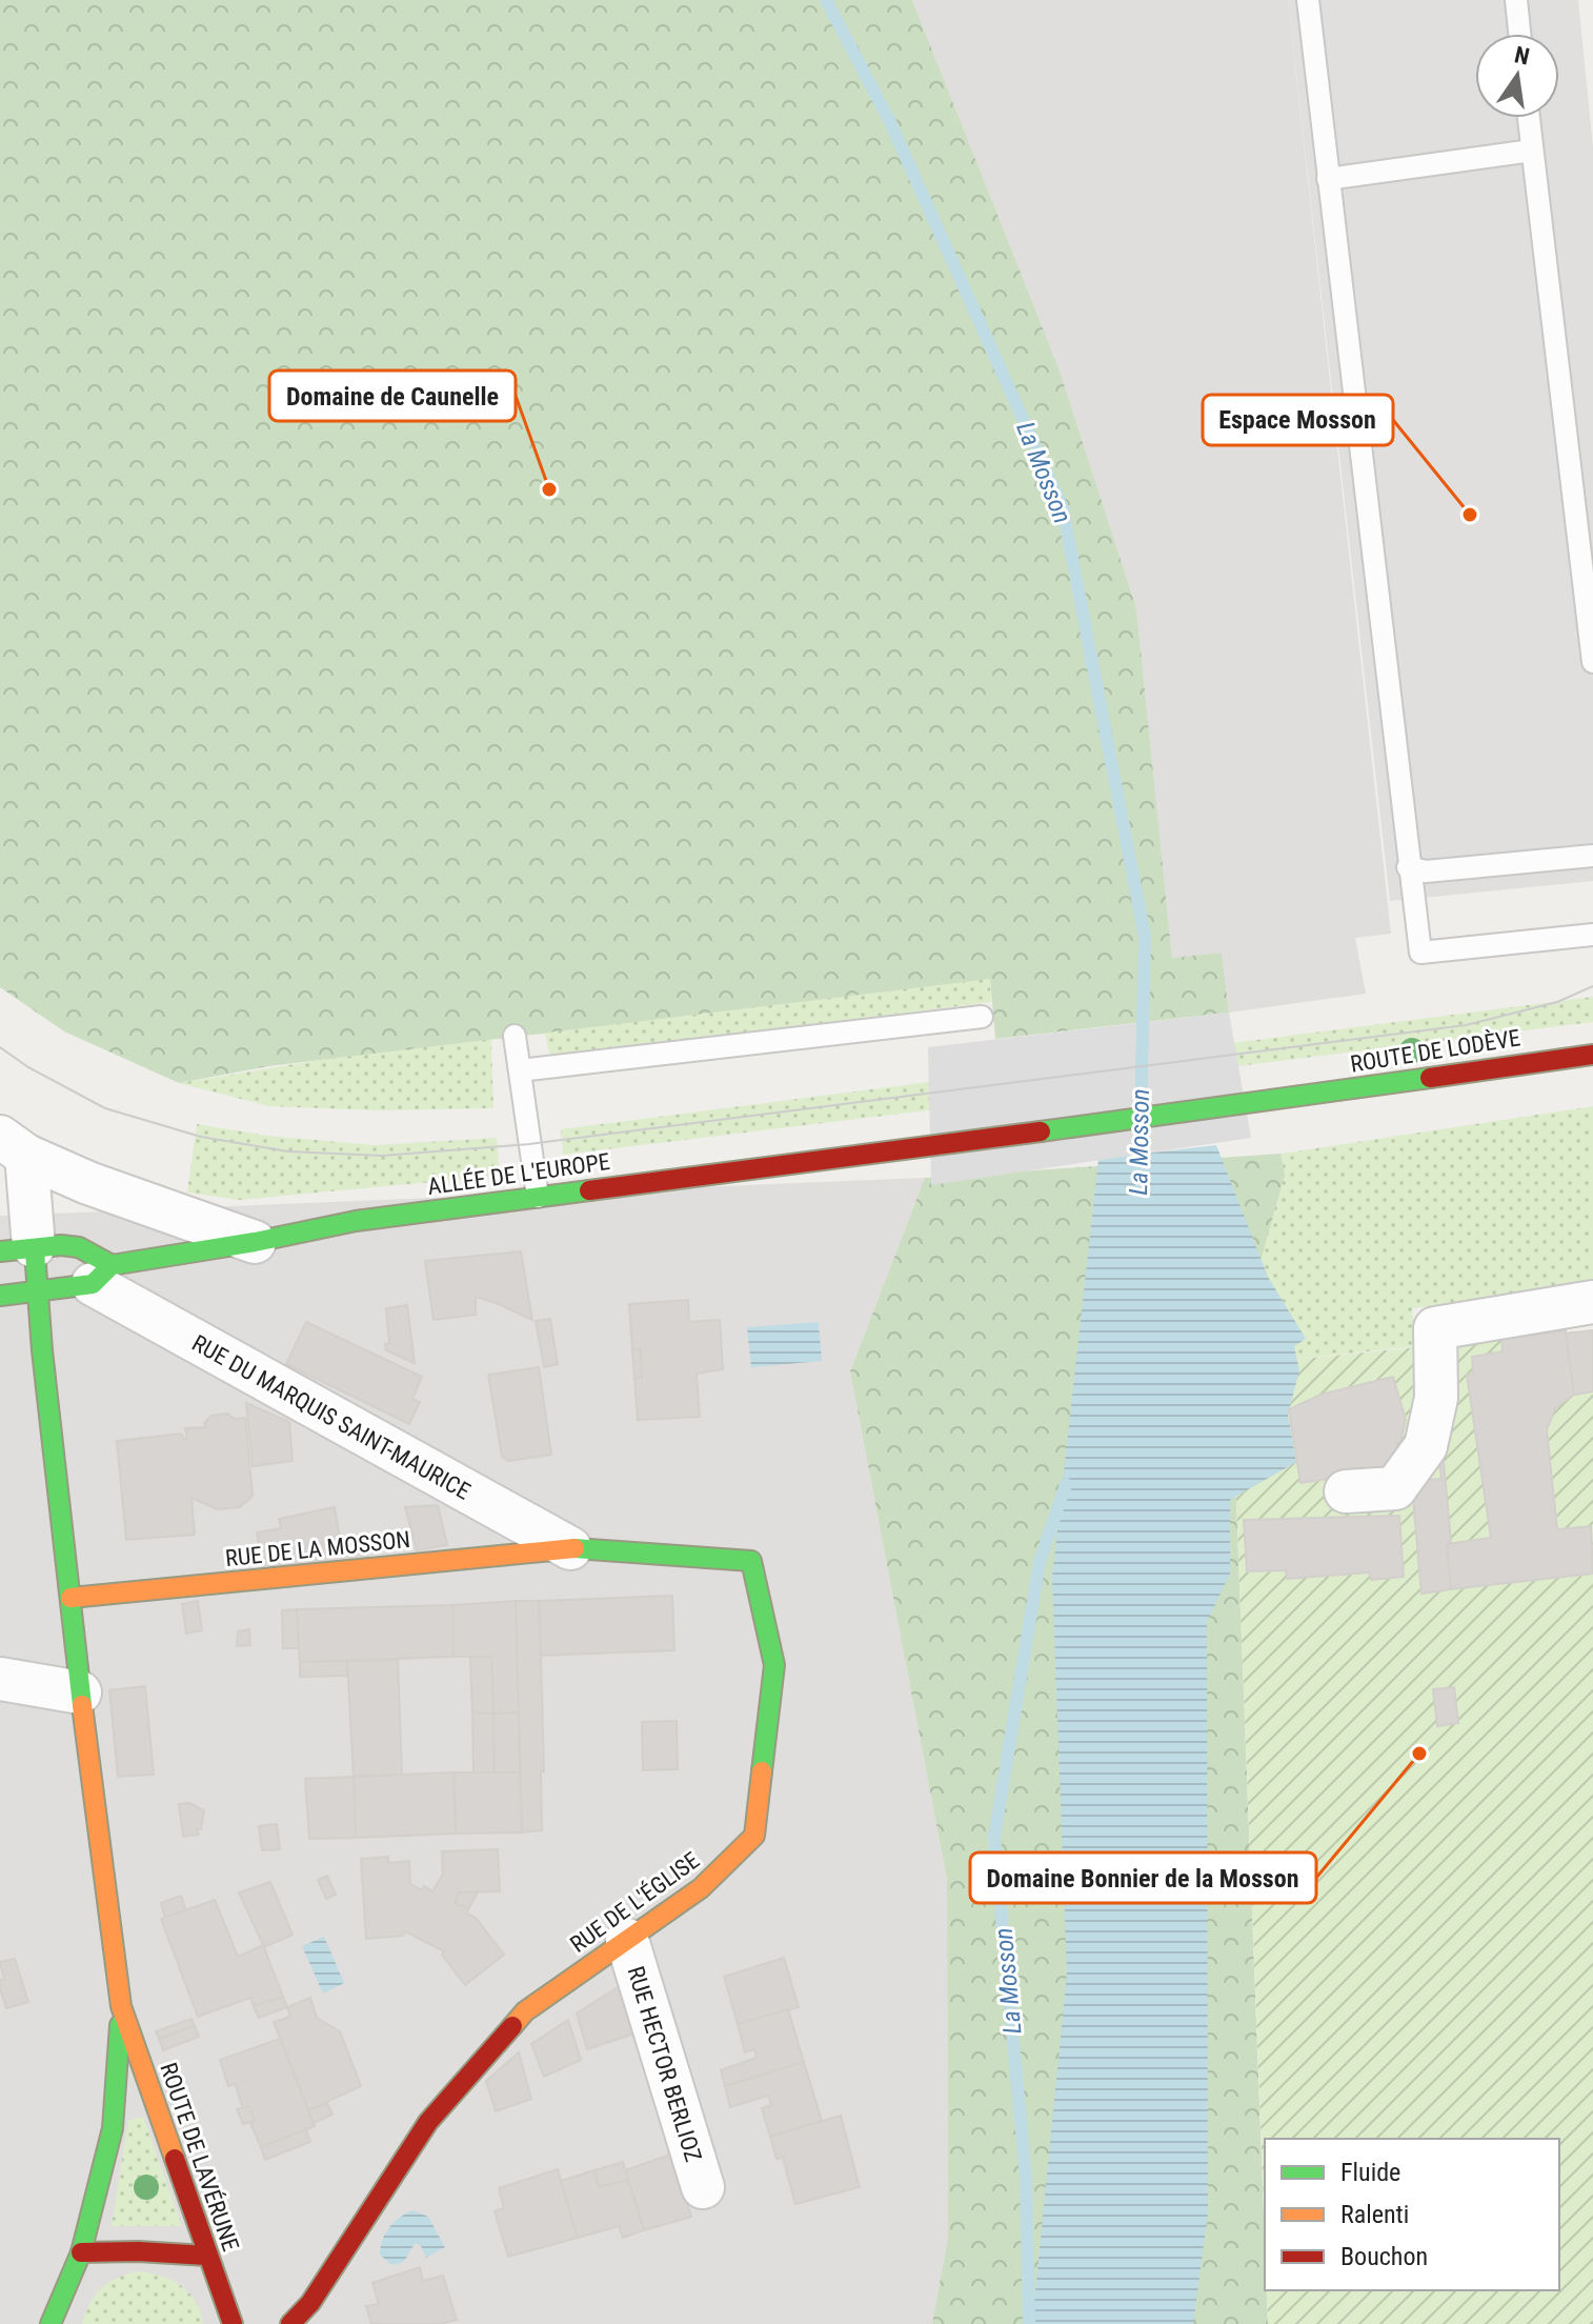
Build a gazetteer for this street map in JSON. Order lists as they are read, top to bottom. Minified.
{"streets":{"street":["ROUTE DE LODÈVE","ALLÉE DE L'EUROPE","RUE DU MARQUIS SAINT-MAURICE","RUE DE LA MOSSON","RUE DE L'ÉGLISE","RUE HECTOR BERLIOZ","ROUTE DE LAVÉRUNE"]},"crossings":[["ROUTE DE LODÈVE","ALLÉE DE L'EUROPE"],["ALLÉE DE L'EUROPE","RUE DU MARQUIS SAINT-MAURICE"],["ALLÉE DE L'EUROPE","ROUTE DE LAVÉRUNE"],["RUE DU MARQUIS SAINT-MAURICE","RUE DE LA MOSSON"],["RUE DU MARQUIS SAINT-MAURICE","RUE DE L'ÉGLISE"],["RUE DE LA MOSSON","RUE DE L'ÉGLISE"],["RUE DE LA MOSSON","ROUTE DE LAVÉRUNE"],["RUE DE L'ÉGLISE","RUE HECTOR BERLIOZ"]],"water":["La Mosson"],"places":["Domaine de Caunelle","Espace Mosson","Domaine Bonnier de la Mosson"],"legend":["Fluide","Ralenti","Bouchon"],"north":"top"}
